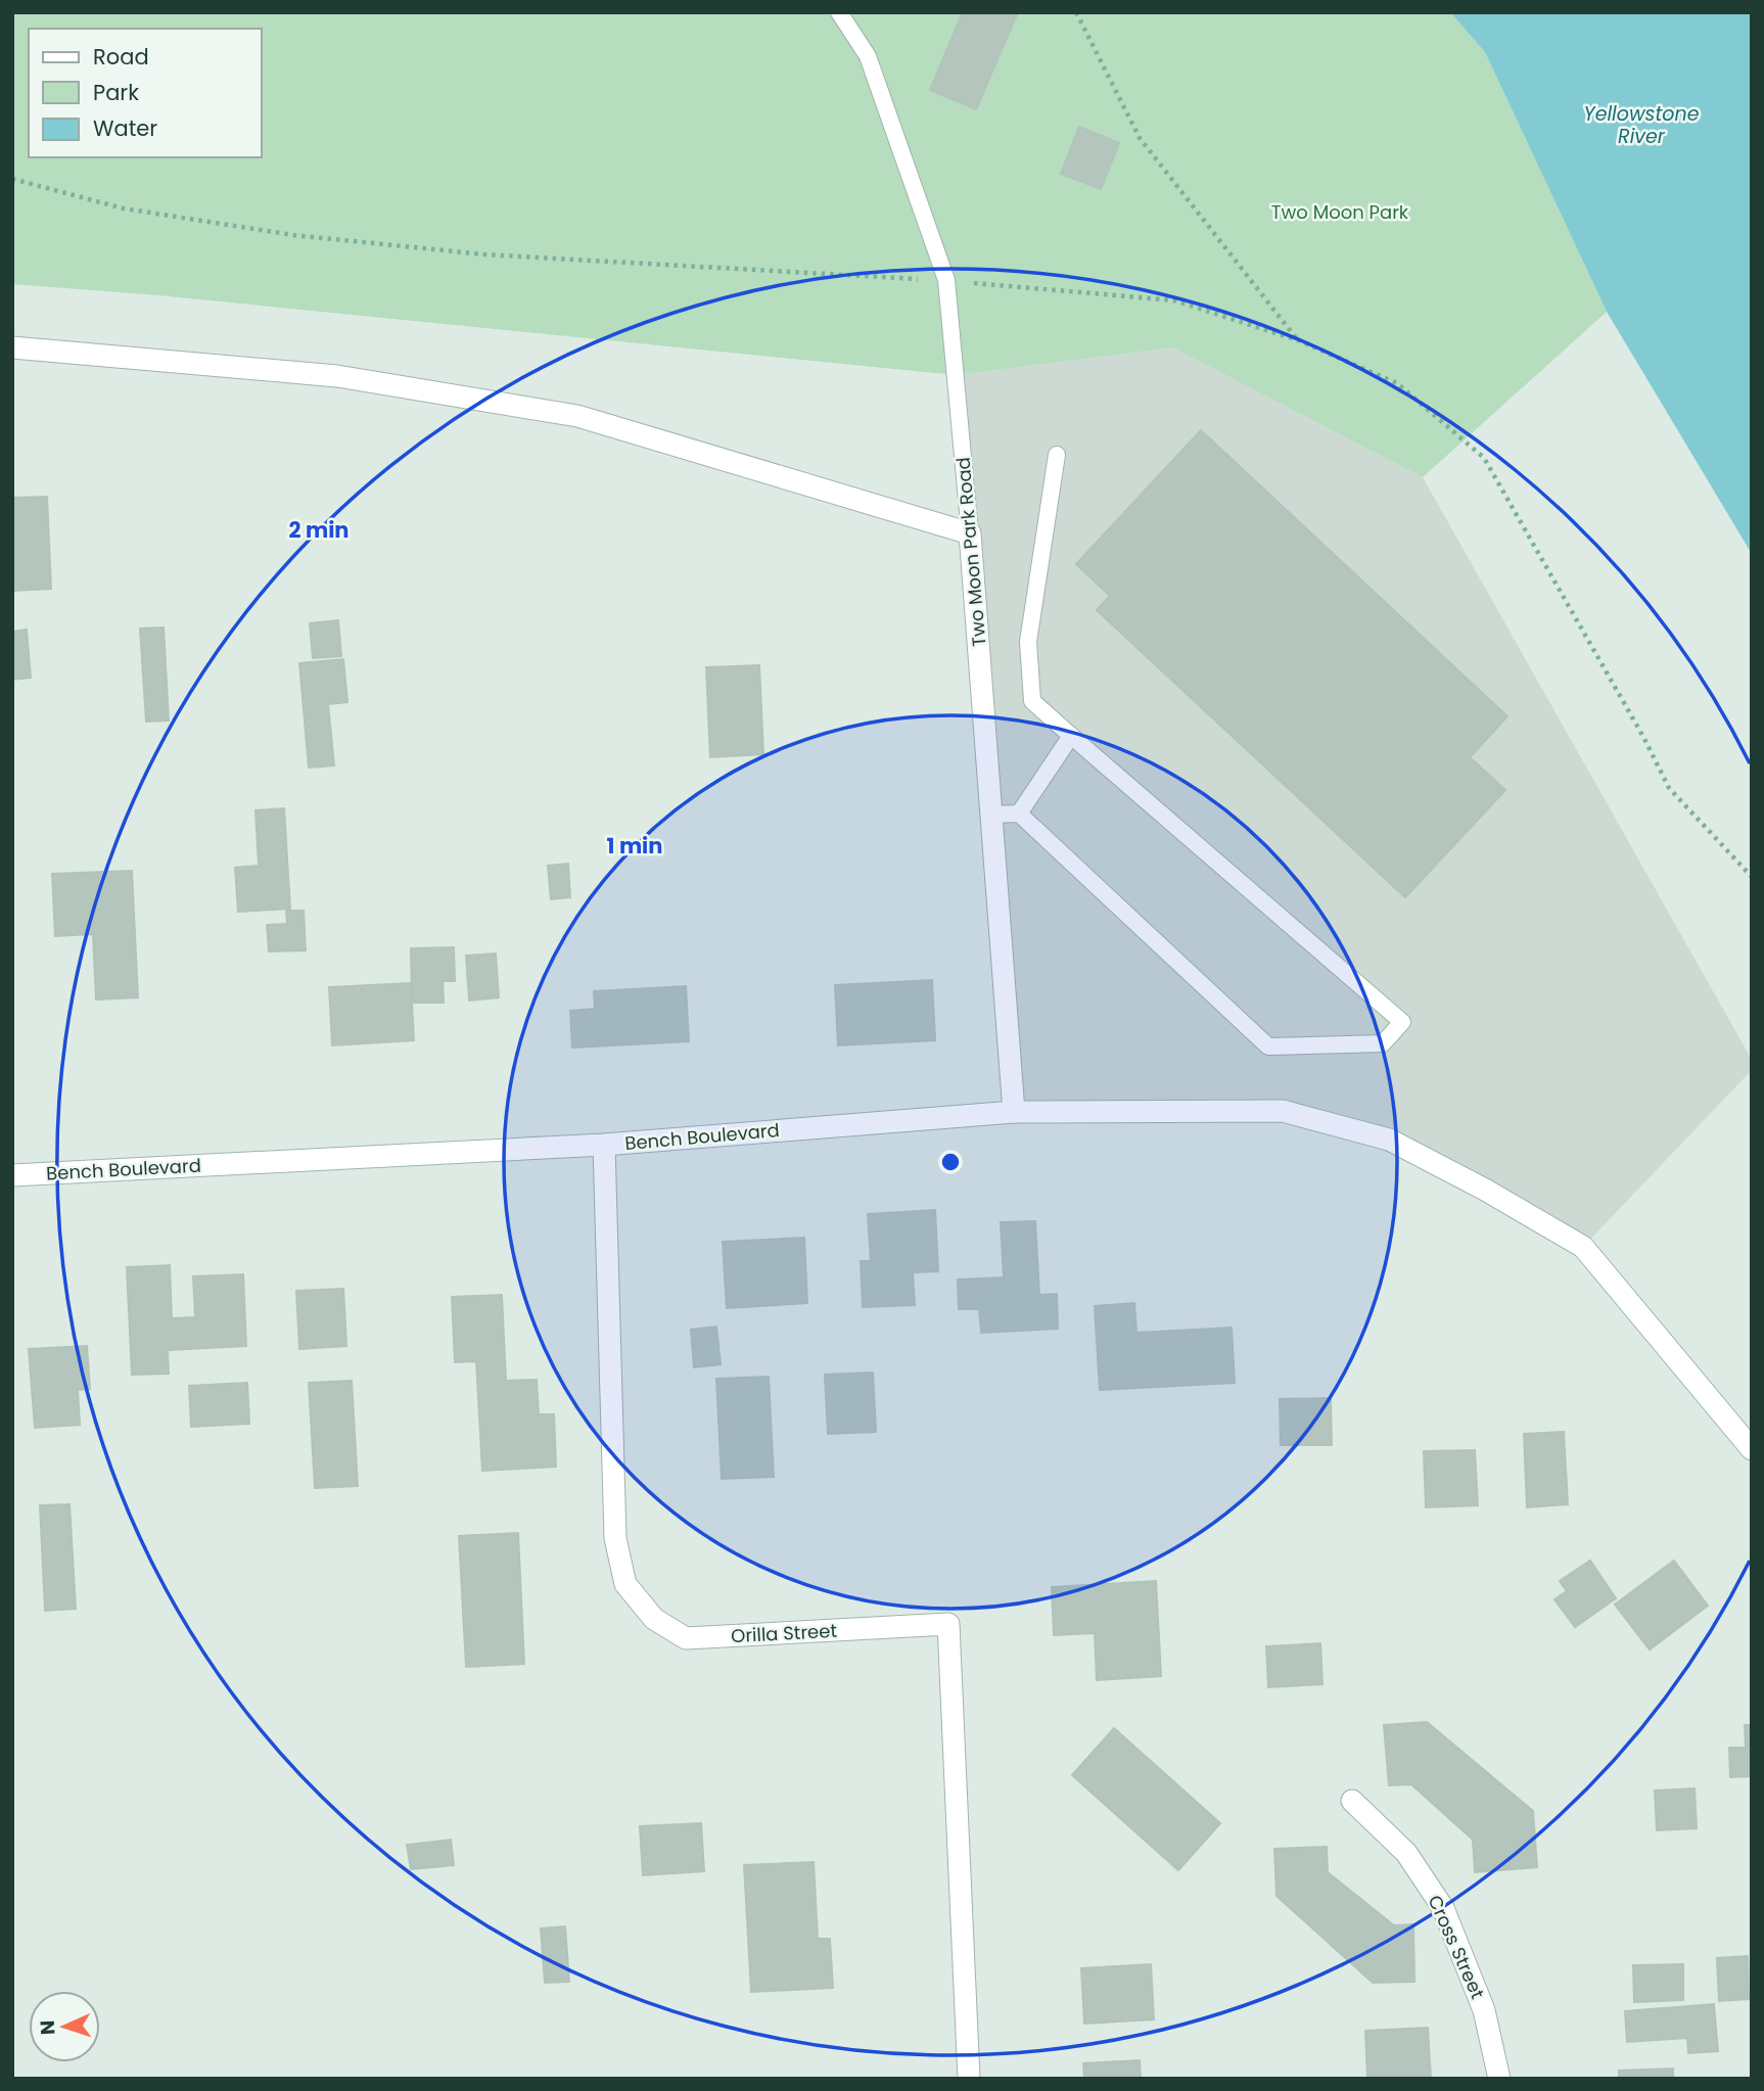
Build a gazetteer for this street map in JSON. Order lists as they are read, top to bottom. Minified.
{"streets":{"street":["Two Moon Park Road","Bench Boulevard","Orilla Street","Cross Street"]},"crossings":[["Two Moon Park Road","Bench Boulevard"],["Bench Boulevard","Orilla Street"]],"water":["Yellowstone River"],"parks":["Two Moon Park"],"legend":["Road","Park","Water"],"north":"left","rings":["2 min","1 min"]}
